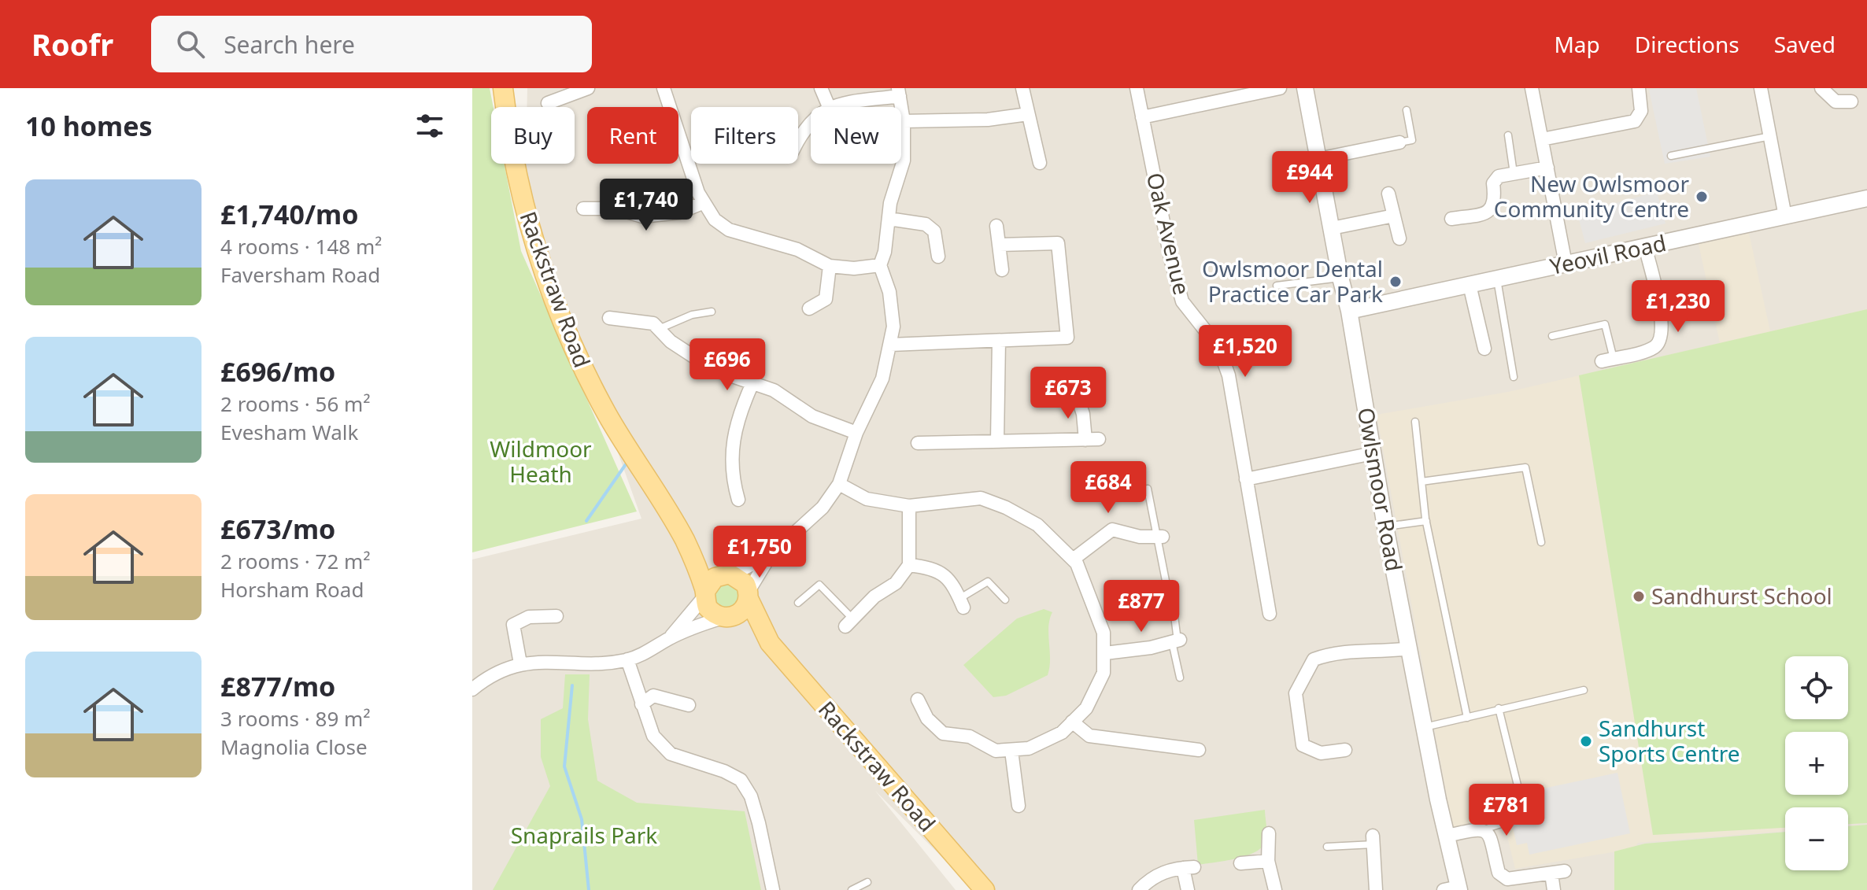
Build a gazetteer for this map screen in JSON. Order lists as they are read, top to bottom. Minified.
{"streets":{"main road":["Rackstraw Road"],"street":["Oak Avenue","Yeovil Road","Owlsmoor Road"]},"crossings":[["Yeovil Road","Owlsmoor Road"]],"parks":["Wildmoor Heath","Snaprails Park"],"places":["New Owlsmoor Community Centre","Owlsmoor Dental Practice Car Park","Sandhurst School","Sandhurst Sports Centre"],"page":{"header":"Roofr","search":"Search here","nav":["Map","Directions","Saved"],"heading":"10 homes","chip":["Buy","Rent","Filters","New"],"price":["£944","£1,740","£1,230","£1,520","£696","£673","£684","£1,750","£877","£781"],"list":[{"name":"£1,740/mo","note":"4 rooms · 148 m² · Faversham Road"},{"name":"£696/mo","note":"2 rooms · 56 m² · Evesham Walk"},{"name":"£673/mo","note":"2 rooms · 72 m² · Horsham Road"},{"name":"£877/mo","note":"3 rooms · 89 m² · Magnolia Close"}],"map_buttons":["+","−"]}}
